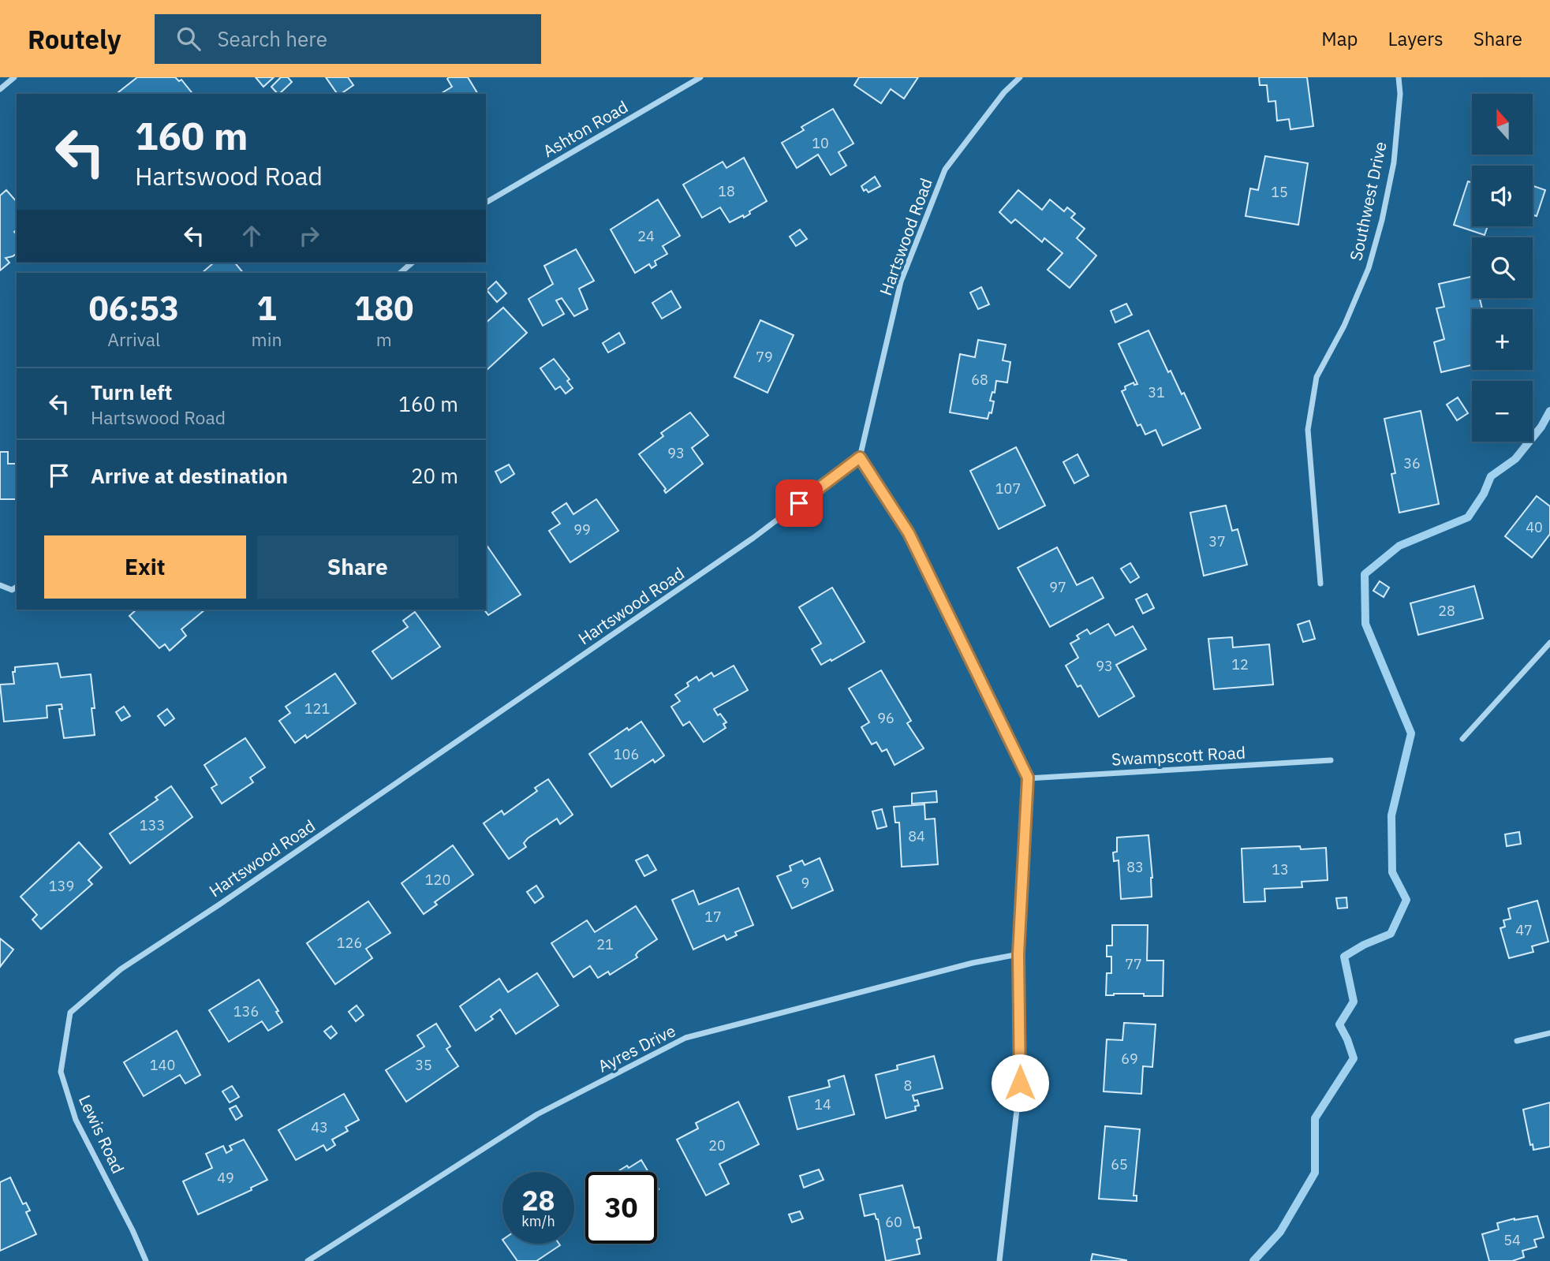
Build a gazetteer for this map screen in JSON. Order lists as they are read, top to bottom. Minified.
{"streets":{"street":["Ashton Road","Southwest Drive","Hartswood Road","Swampscott Road","Ayres Drive","Lewis Road"]},"crossings":[["Hartswood Road","Lewis Road"]],"house_numbers":["10","18","15","24","79","68","31","93","36","107","40","99","37","97","28","12","93","121","96","106","133","84","83","13","120","9","139","17","47","126","21","77","136","69","140","35","8","14","43","20","65","49","60","54"],"north":"top","page":{"header":"Routely","search":"Search here","nav":["Map","Layers","Share"],"map_buttons":["+","−"],"turn":["160 m","Hartswood Road"],"eta":["06:53","Arrival","1","min","180","m"],"list":[{"name":"Turn left","note":"Hartswood Road","value":"160 m"},{"name":"Arrive at destination","value":"20 m"}],"buttons":["Exit","Share"],"speed":"28 km/h","limit":"30"}}
